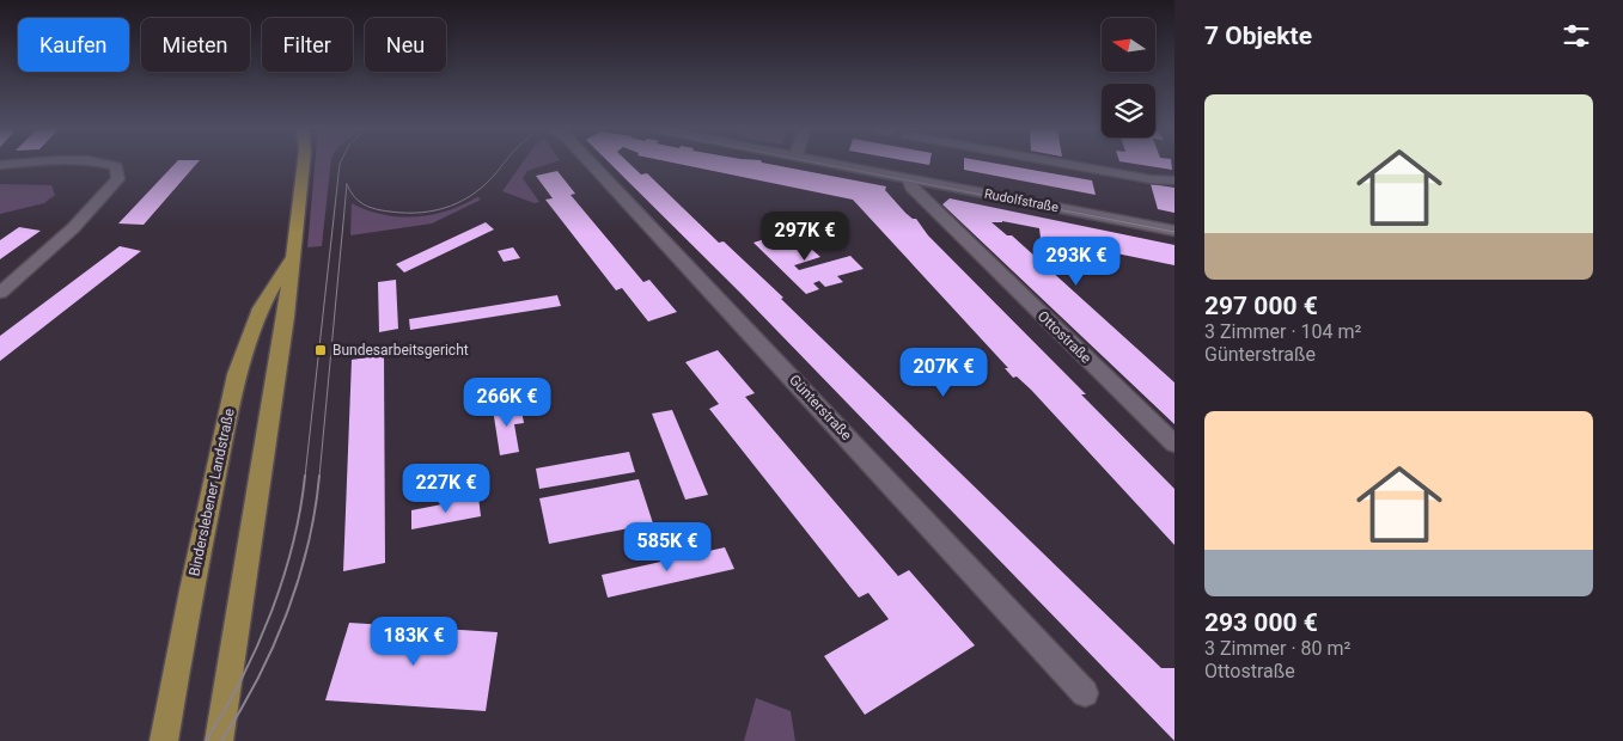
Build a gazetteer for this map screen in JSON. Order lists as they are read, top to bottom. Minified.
{"streets":{"main road":["Binderslebener Landstraße"],"street":["Rudolfstraße","Ottostraße","Günterstraße"]},"crossings":[["Rudolfstraße","Ottostraße"]],"places":{"transit":["Bundesarbeitsgericht"]},"north":"left","page":{"heading":"7 Objekte","chip":["Kaufen","Mieten","Filter","Neu"],"list":[{"name":"297 000 €","note":"3 Zimmer · 104 m² · Günterstraße"},{"name":"293 000 €","note":"3 Zimmer · 80 m² · Ottostraße"}],"price":["297K €","293K €","207K €","266K €","227K €","585K €","183K €"]}}
